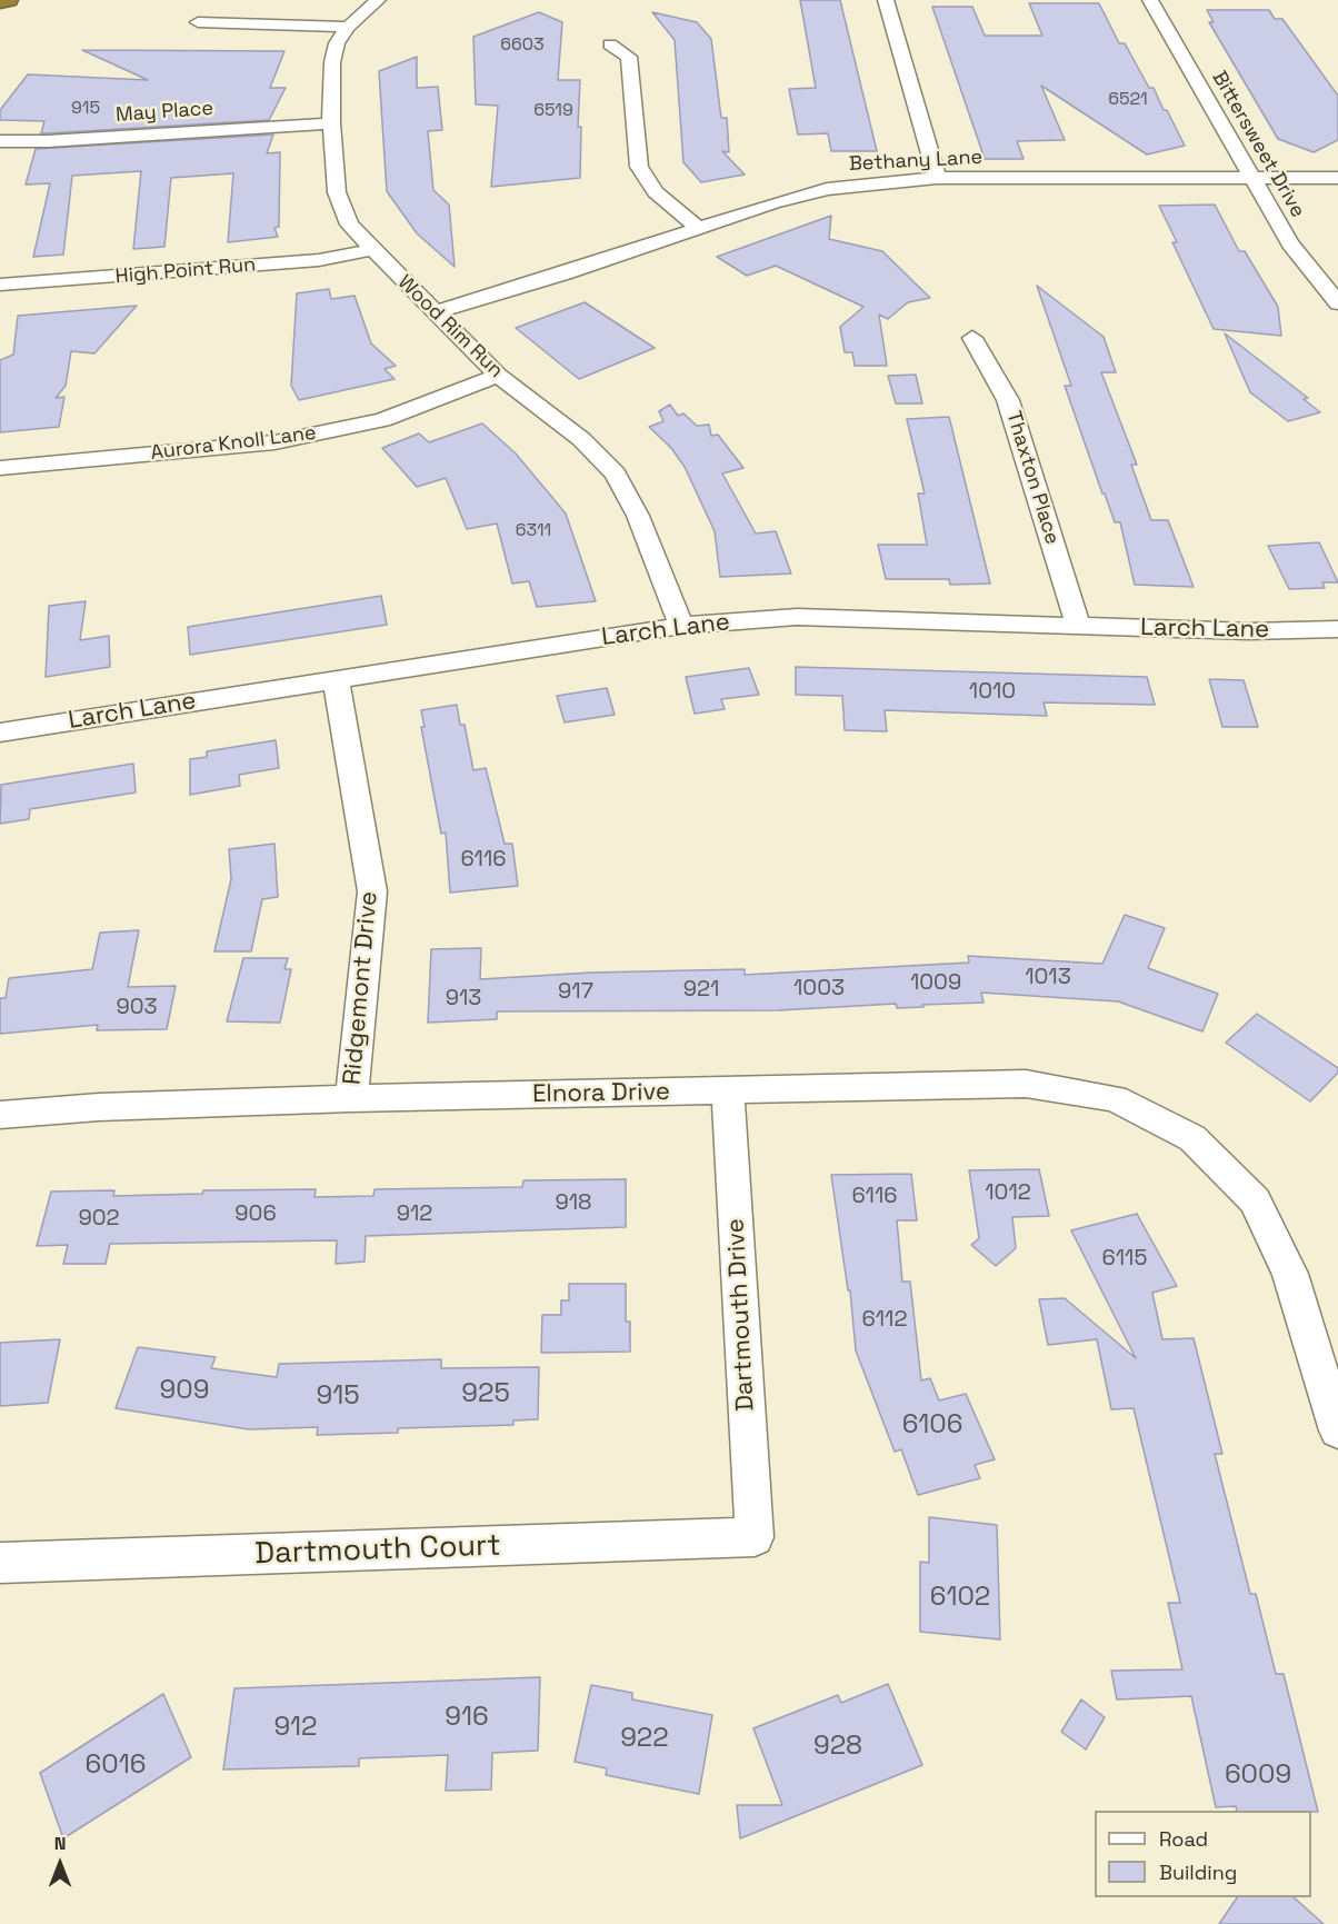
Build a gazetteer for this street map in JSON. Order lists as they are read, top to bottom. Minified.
{"streets":{"street":["May Place","Bittersweet Drive","Bethany Lane","High Point Run","Wood Rim Run","Aurora Knoll Lane","Thaxton Place","Larch Lane","Ridgemont Drive","Elnora Drive","Dartmouth Drive","Dartmouth Court"]},"crossings":[["May Place","Wood Rim Run"],["Bittersweet Drive","Bethany Lane"],["Bethany Lane","Wood Rim Run"],["High Point Run","Wood Rim Run"],["Wood Rim Run","Aurora Knoll Lane"],["Wood Rim Run","Larch Lane"],["Thaxton Place","Larch Lane"],["Larch Lane","Ridgemont Drive"],["Ridgemont Drive","Elnora Drive"],["Elnora Drive","Dartmouth Drive"],["Dartmouth Drive","Dartmouth Court"]],"house_numbers":["6603","6521","915","6519","6311","1010","6116","1013","1009","1003","921","917","913","903","1012","6116","918","906","912","902","6115","6112","909","925","915","6106","6102","916","912","922","928","6016","6009"],"legend":["Road","Building"],"north":"top"}
